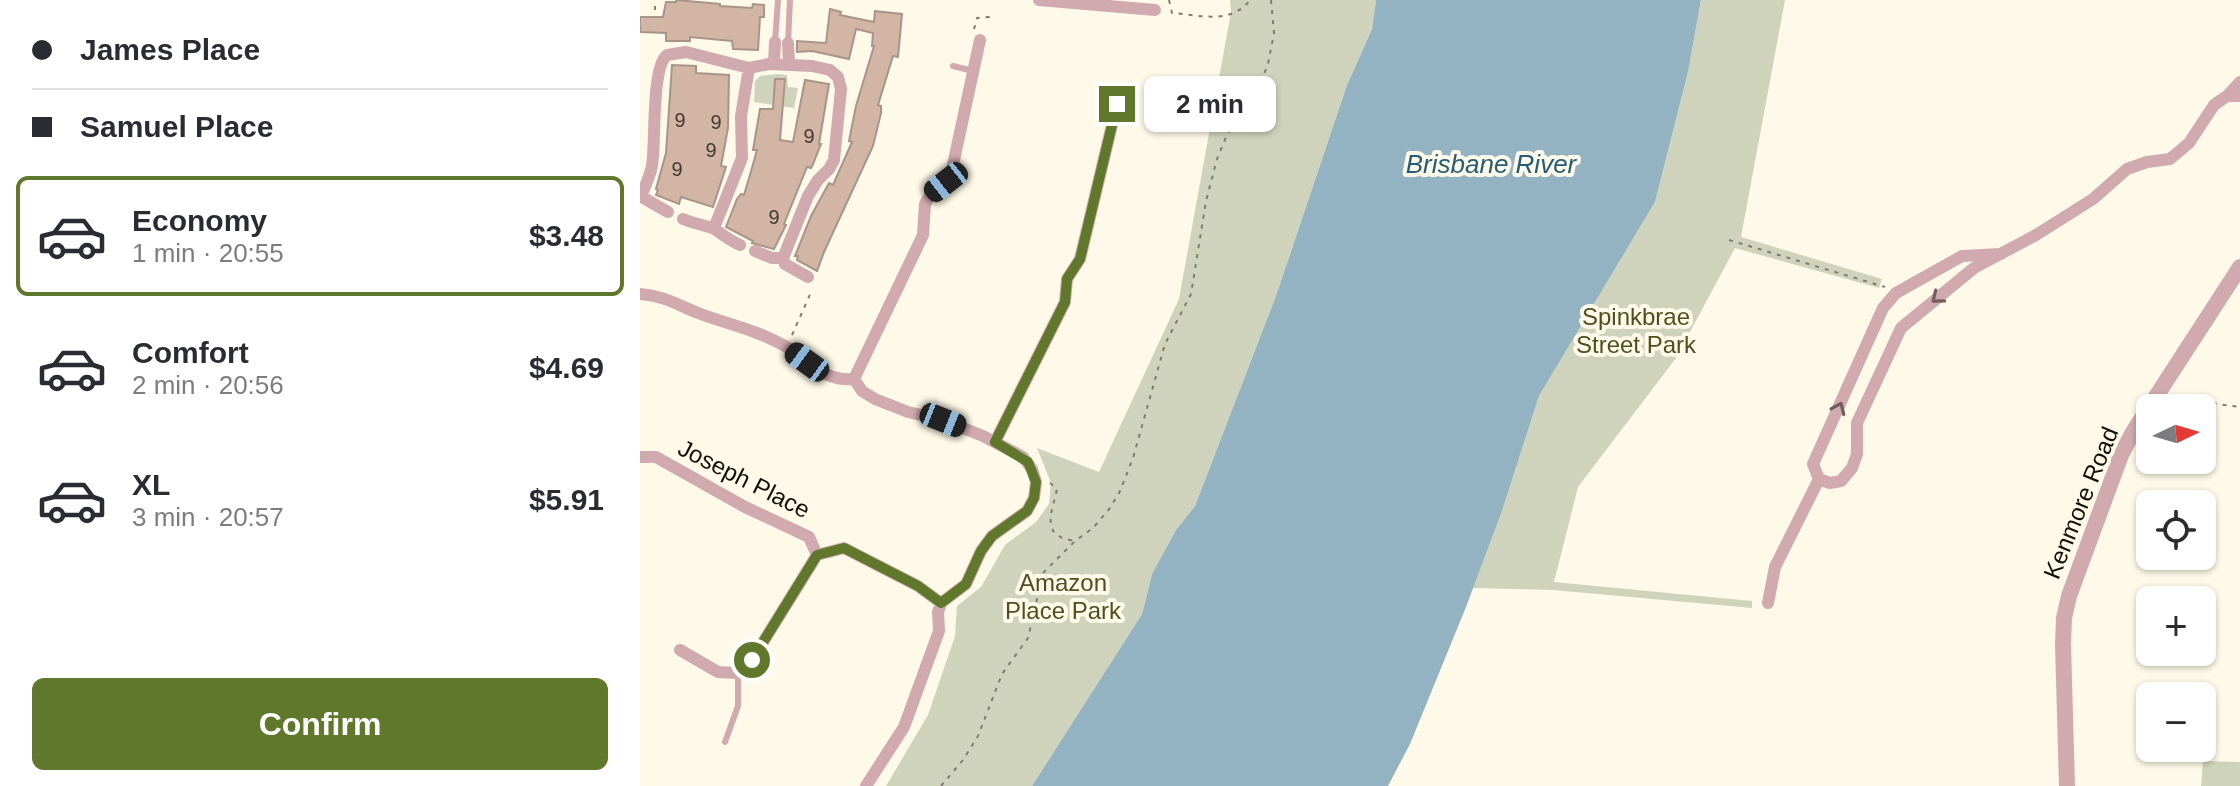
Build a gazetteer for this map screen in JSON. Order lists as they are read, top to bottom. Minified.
{"streets":{"street":["Joseph Place","Kenmore Road"]},"water":["Brisbane River"],"parks":["Spinkbrae Street Park","Amazon Place Park"],"house_numbers":["9","9","9","9","9","9"],"north":"right","page":{"banner":["James Place","Samuel Place"],"bubble":"2 min","list":[{"name":"Economy","note":"1 min · 20:55","value":"$3.48"},{"name":"Comfort","note":"2 min · 20:56","value":"$4.69"},{"name":"XL","note":"3 min · 20:57","value":"$5.91"}],"map_buttons":["+","−"],"buttons":"Confirm"}}
